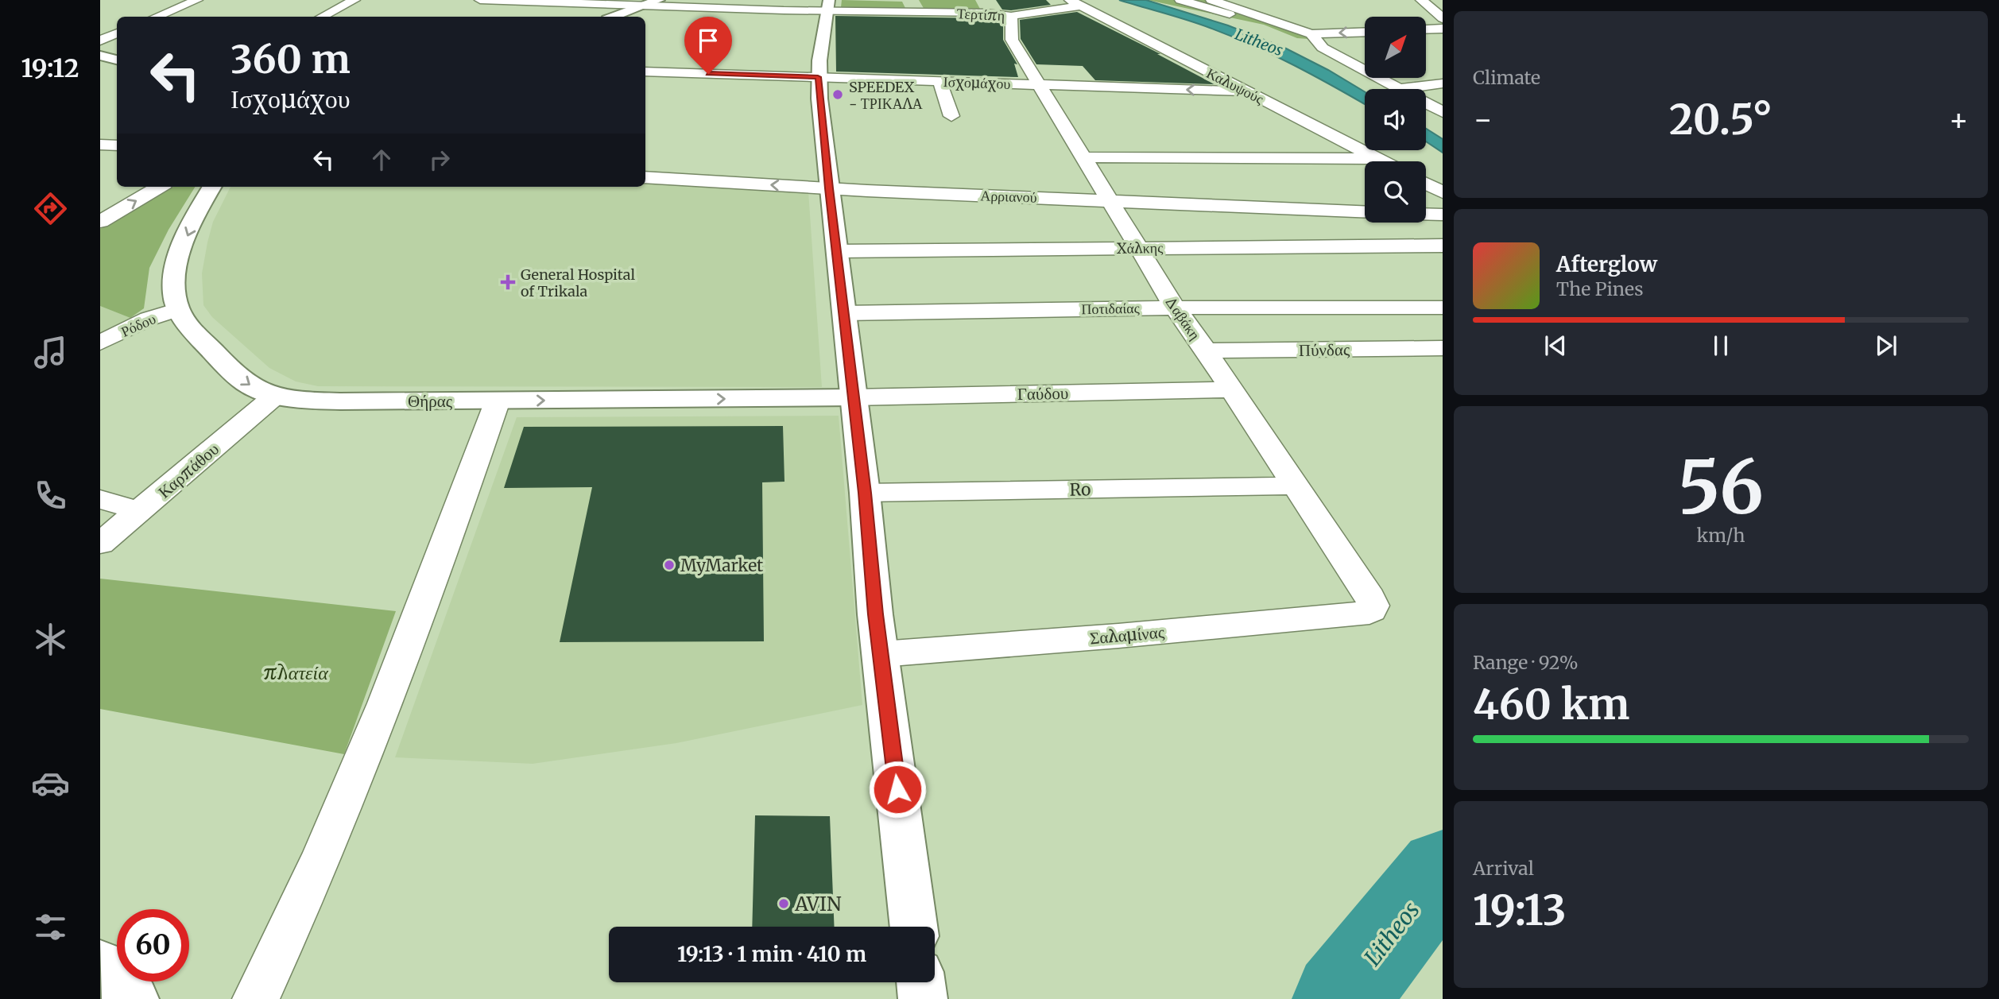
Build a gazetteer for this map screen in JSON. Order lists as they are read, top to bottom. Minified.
{"streets":{"main road":["Θήρας"],"street":["Τερτίπη","Ισχομάχου","Καλυψούς","Αρριανού","Χάλκης","Ποτιδαίας","Δαβάκη","Ρόδου","Πύνδας","Γαύδου","Καρπάθου","Ro","Σαλαμίνας"]},"crossings":[["Τερτίπη","Καλυψούς"],["Τερτίπη","Δαβάκη"],["Ισχομάχου","Καλυψούς"],["Ισχομάχου","Δαβάκη"],["Αρριανού","Δαβάκη"],["Χάλκης","Δαβάκη"],["Ποτιδαίας","Δαβάκη"],["Δαβάκη","Πύνδας"],["Δαβάκη","Γαύδου"],["Δαβάκη","Ro"],["Δαβάκη","Σαλαμίνας"],["Ρόδου","Θήρας"],["Γαύδου","Θήρας"],["Θήρας","Καρπάθου"]],"one_way":["Θήρας"],"water":["Litheos"],"parks":["πλατεία"],"places":{"other":["SPEEDEX - ΤΡΙΚΑΛΑ","MyMarket","AVIN"],"health":["General Hospital of Trikala"]},"north":"top right","page":{"tabs":"19:12","tile":["Climate",["56","km/h"],["Range · 92%","460 km"],["Arrival","19:13"]],"turn":["360 m","Ισχομάχου"],"heat":["−","20.5°","+"],"song":["Afterglow","The Pines"],"limit":"60","trip":"19:13 · 1 min · 410 m"}}
